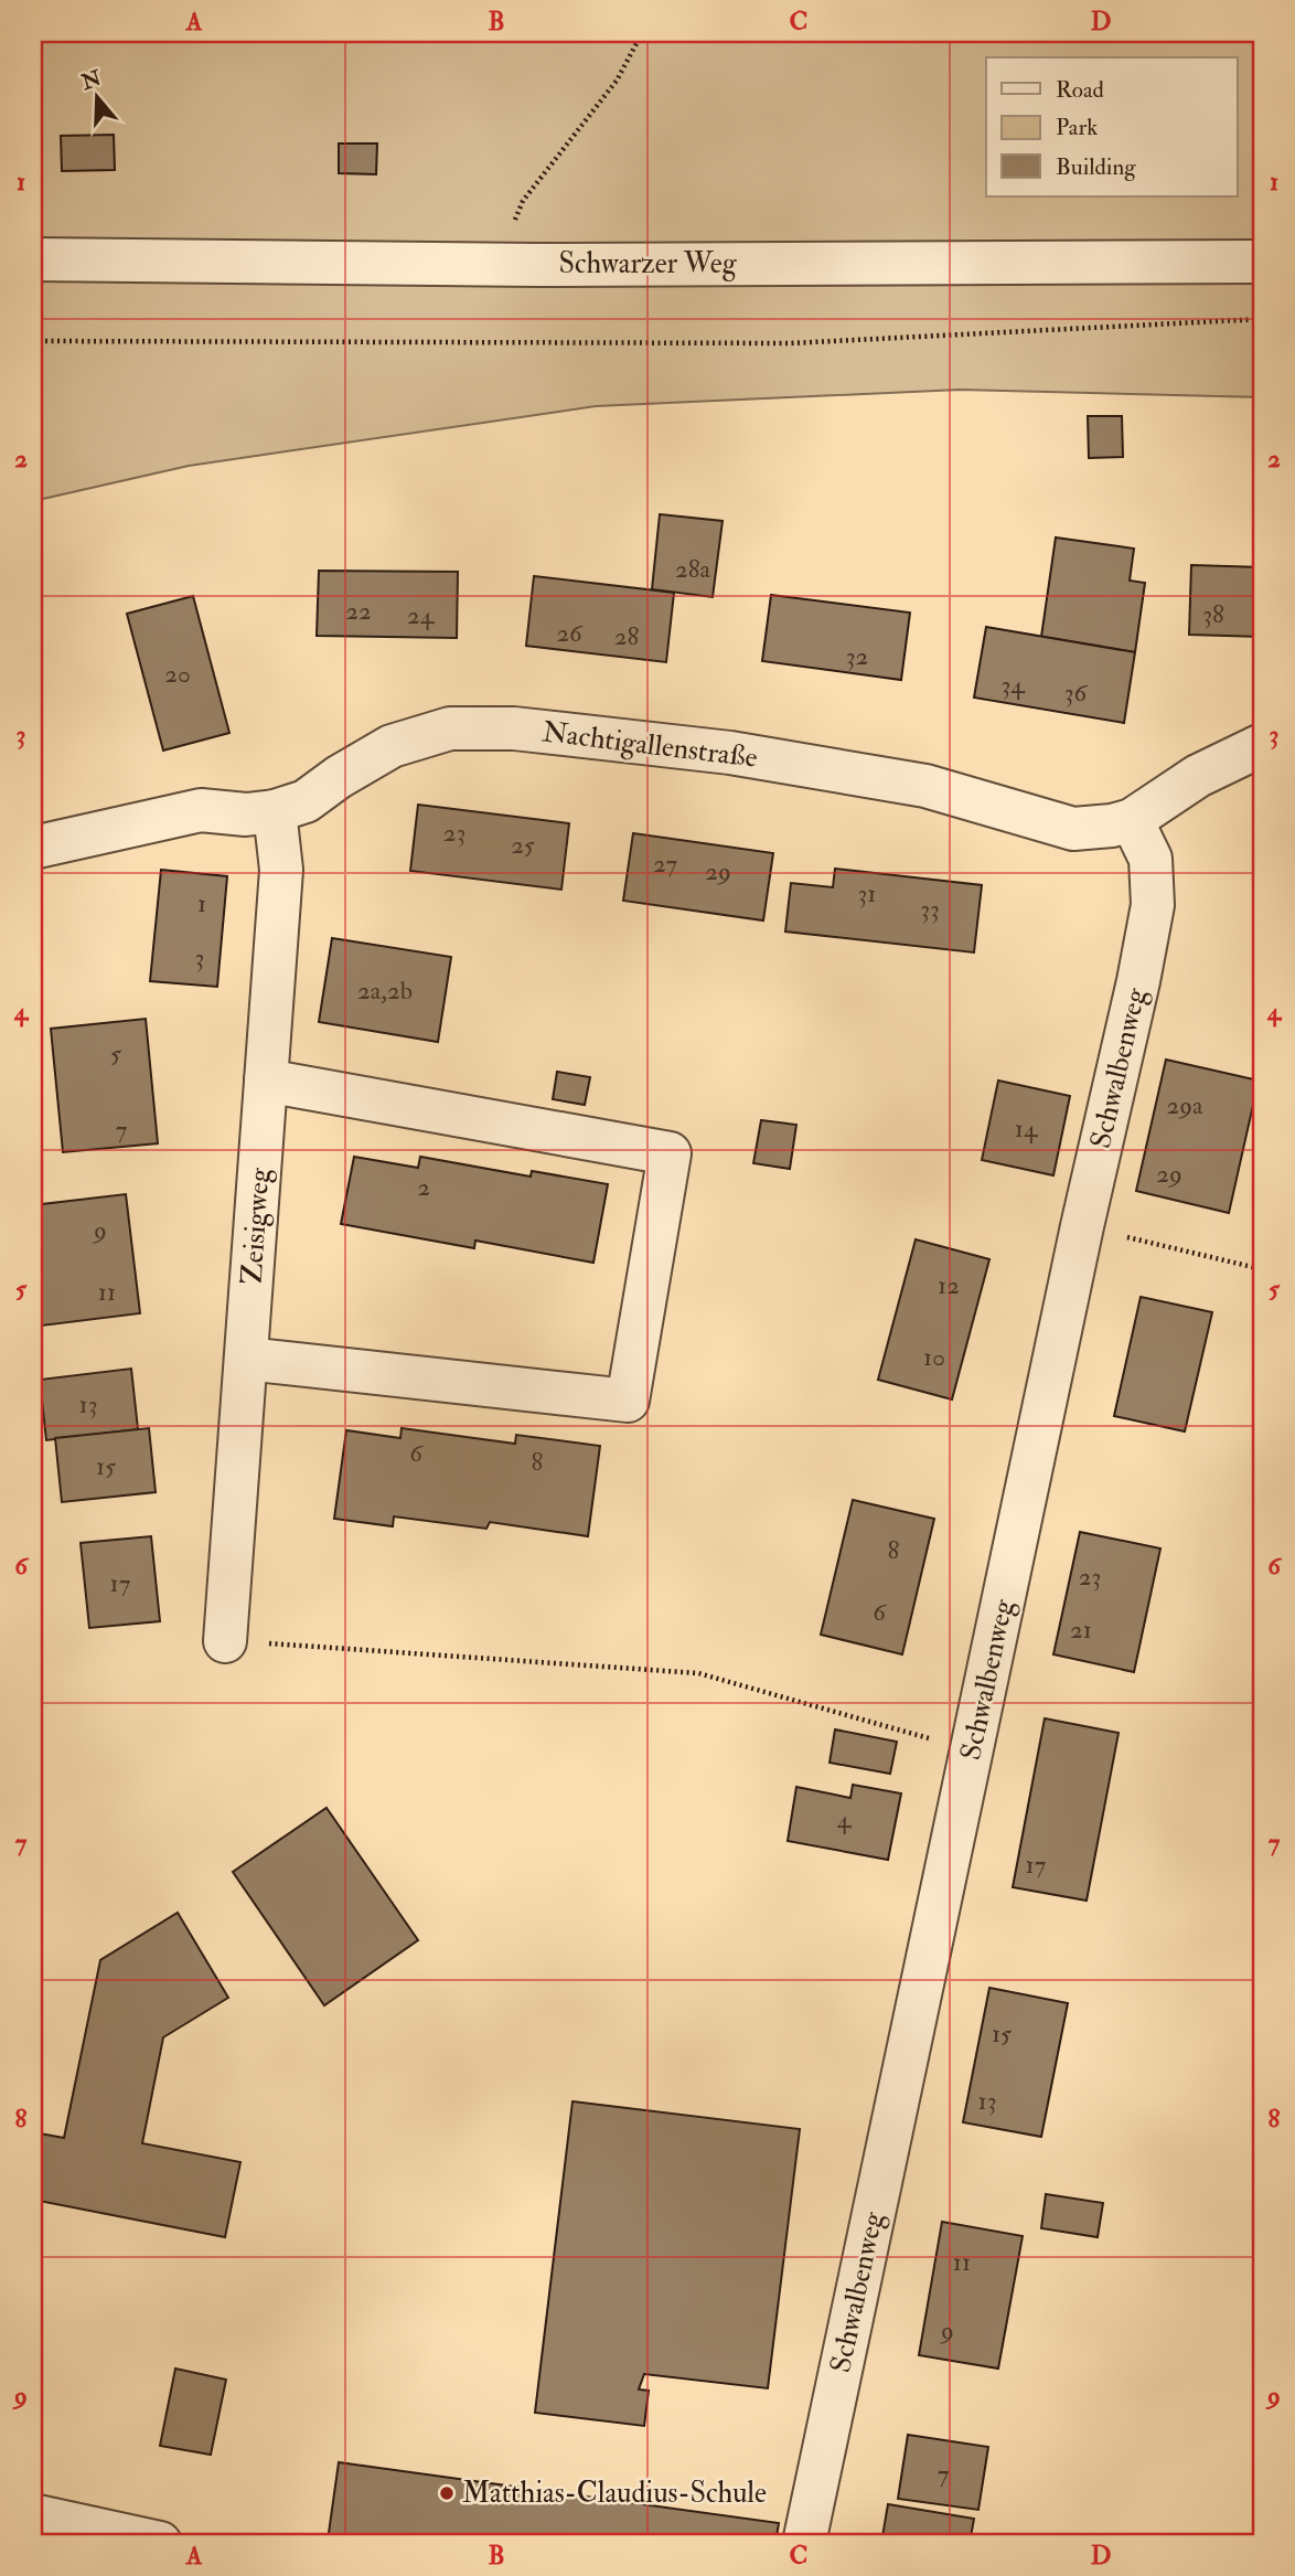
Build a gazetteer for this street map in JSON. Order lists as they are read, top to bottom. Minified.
{"streets":{"street":["Schwarzer Weg","Nachtigallenstraße","Schwalbenweg","Zeisigweg"]},"crossings":[["Nachtigallenstraße","Schwalbenweg"],["Nachtigallenstraße","Zeisigweg"]],"places":["Matthias-Claudius-Schule"],"house_numbers":["28a","22","38","24","26","28","32","20","34","36","23","25","27","29","31","1","33","3","2a,2b","5","29a","14","7","29","2","9","12","11","10","13","6","8","15","8","23","17","6","21","4","17","15","13","11","9","7"],"legend":["Road","Park","Building"],"north":"top","grid":{"columns":["A","B","C","D"],"rows":["1","2","3","4","5","6","7","8","9"]}}
